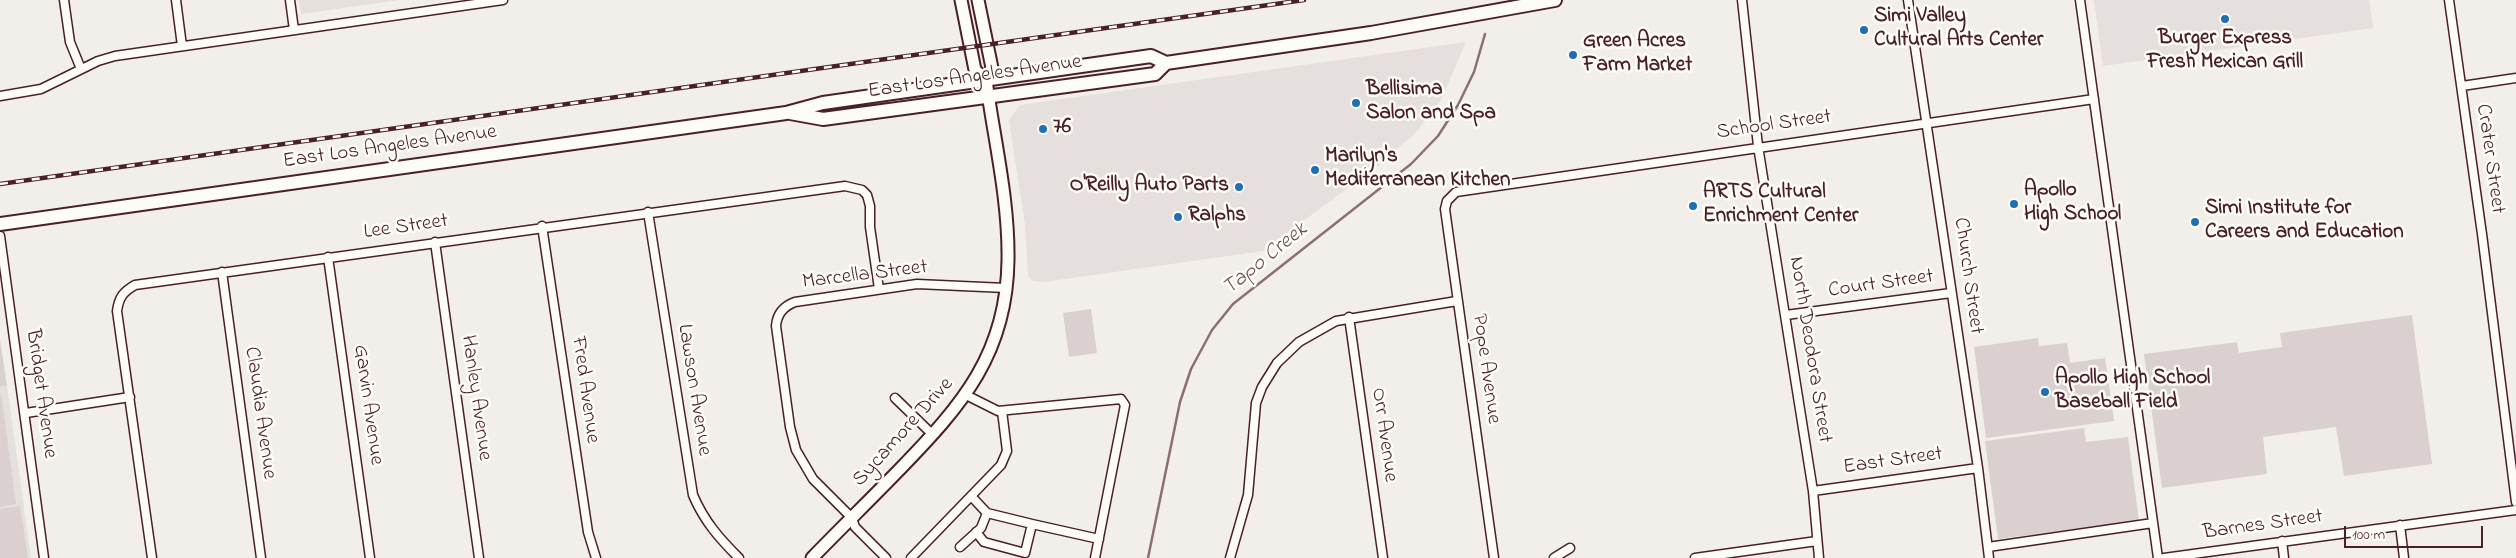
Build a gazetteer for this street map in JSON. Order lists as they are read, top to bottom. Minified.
{"streets":{"main road":["East Los Angeles Avenue","Sycamore Drive"],"street":["School Street","Crater Street","Lee Street","Marcella Street","Church Street","Court Street","North Deodora Street","Pope Avenue","Fred Avenue","Lawson Avenue","Bridget Avenue","Hanley Avenue","Garvin Avenue","Claudia Avenue","Orr Avenue","East Street","Barnes Street"]},"crossings":[["East Los Angeles Avenue","Sycamore Drive"],["School Street","Church Street"],["School Street","North Deodora Street"],["School Street","Pope Avenue"],["Lee Street","Marcella Street"],["Lee Street","Fred Avenue"],["Lee Street","Lawson Avenue"],["Lee Street","Hanley Avenue"],["Lee Street","Garvin Avenue"],["Lee Street","Claudia Avenue"],["Marcella Street","Sycamore Drive"],["Church Street","Court Street"],["Church Street","East Street"],["Court Street","North Deodora Street"],["North Deodora Street","East Street"]],"water":["Tapo Creek"],"places":["Burger Express Fresh Mexican Grill","Simi Valley Cultural Arts Center","Green Acres Farm Market","Bellisima Salon and Spa","76","Marilyn's Mediterranean Kitchen","O'Reilly Auto Parts","Apollo High School","ARTS Cultural Enrichment Center","Ralphs","Simi Institute for Careers and Education","Apollo High School Baseball Field"],"scale_bar":"100 m"}
